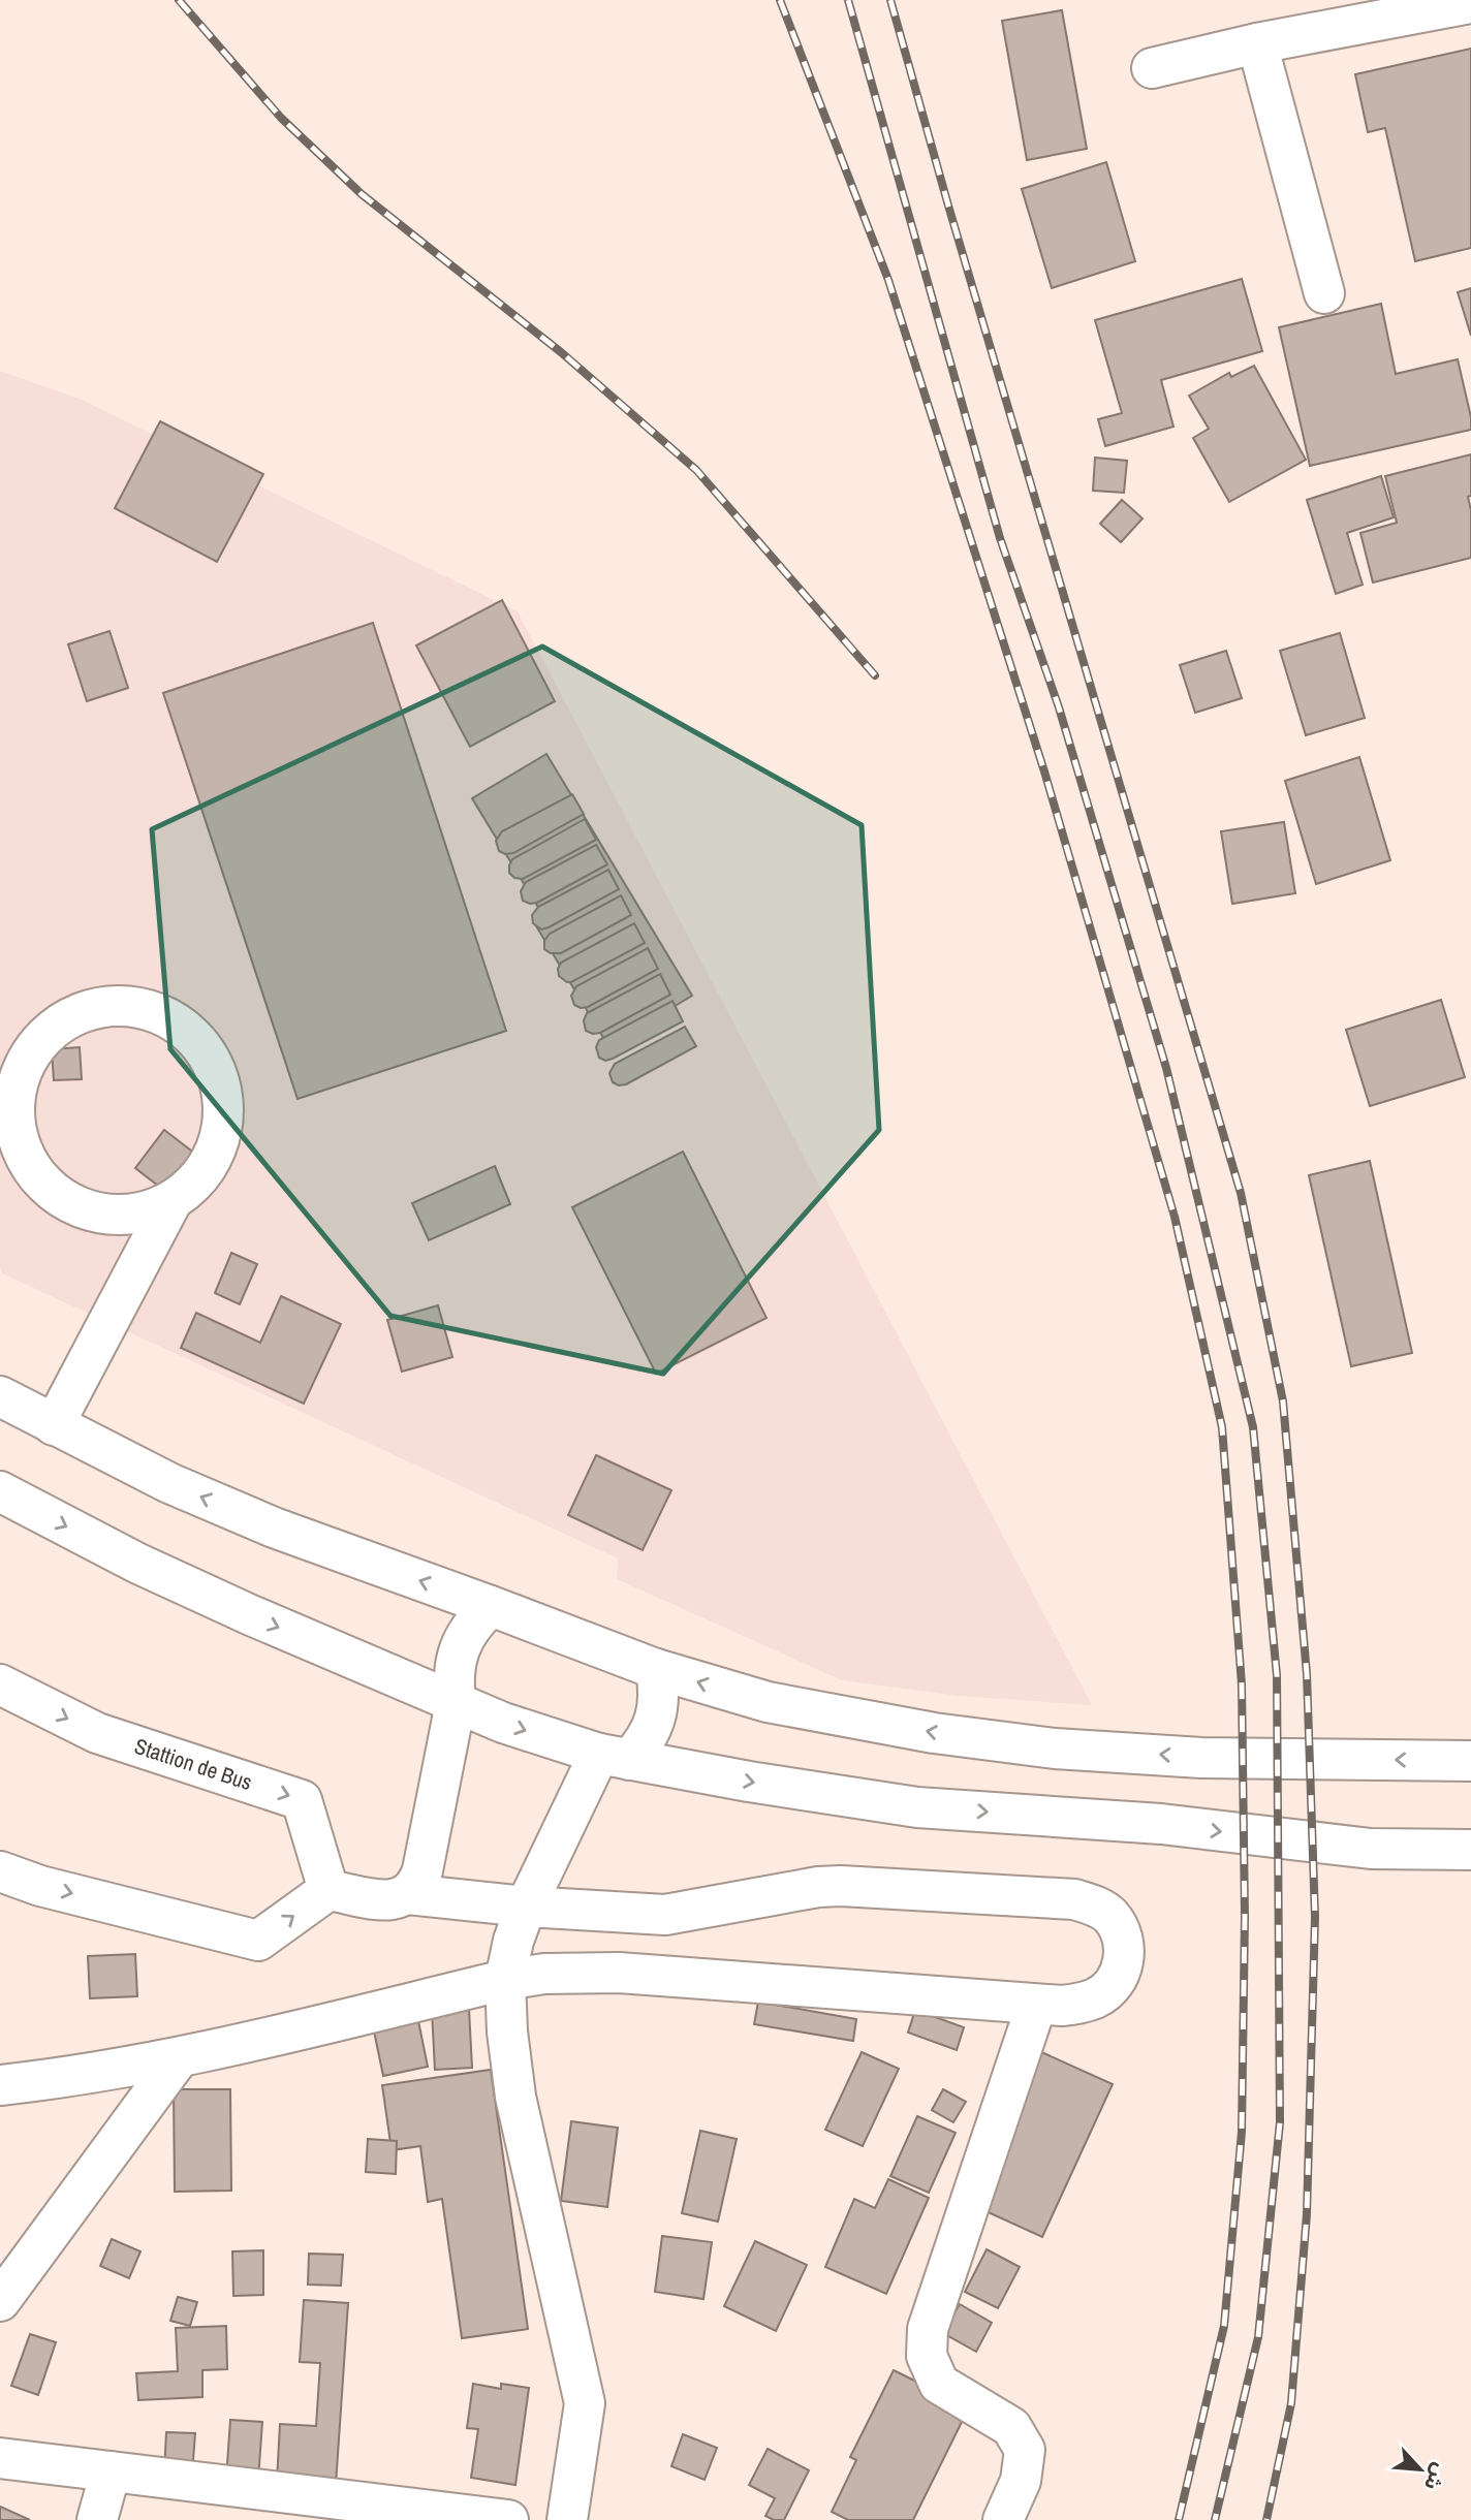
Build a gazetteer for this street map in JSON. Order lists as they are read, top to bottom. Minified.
{"streets":{"street":["Stattion de Bus"]},"north":"bottom right"}
